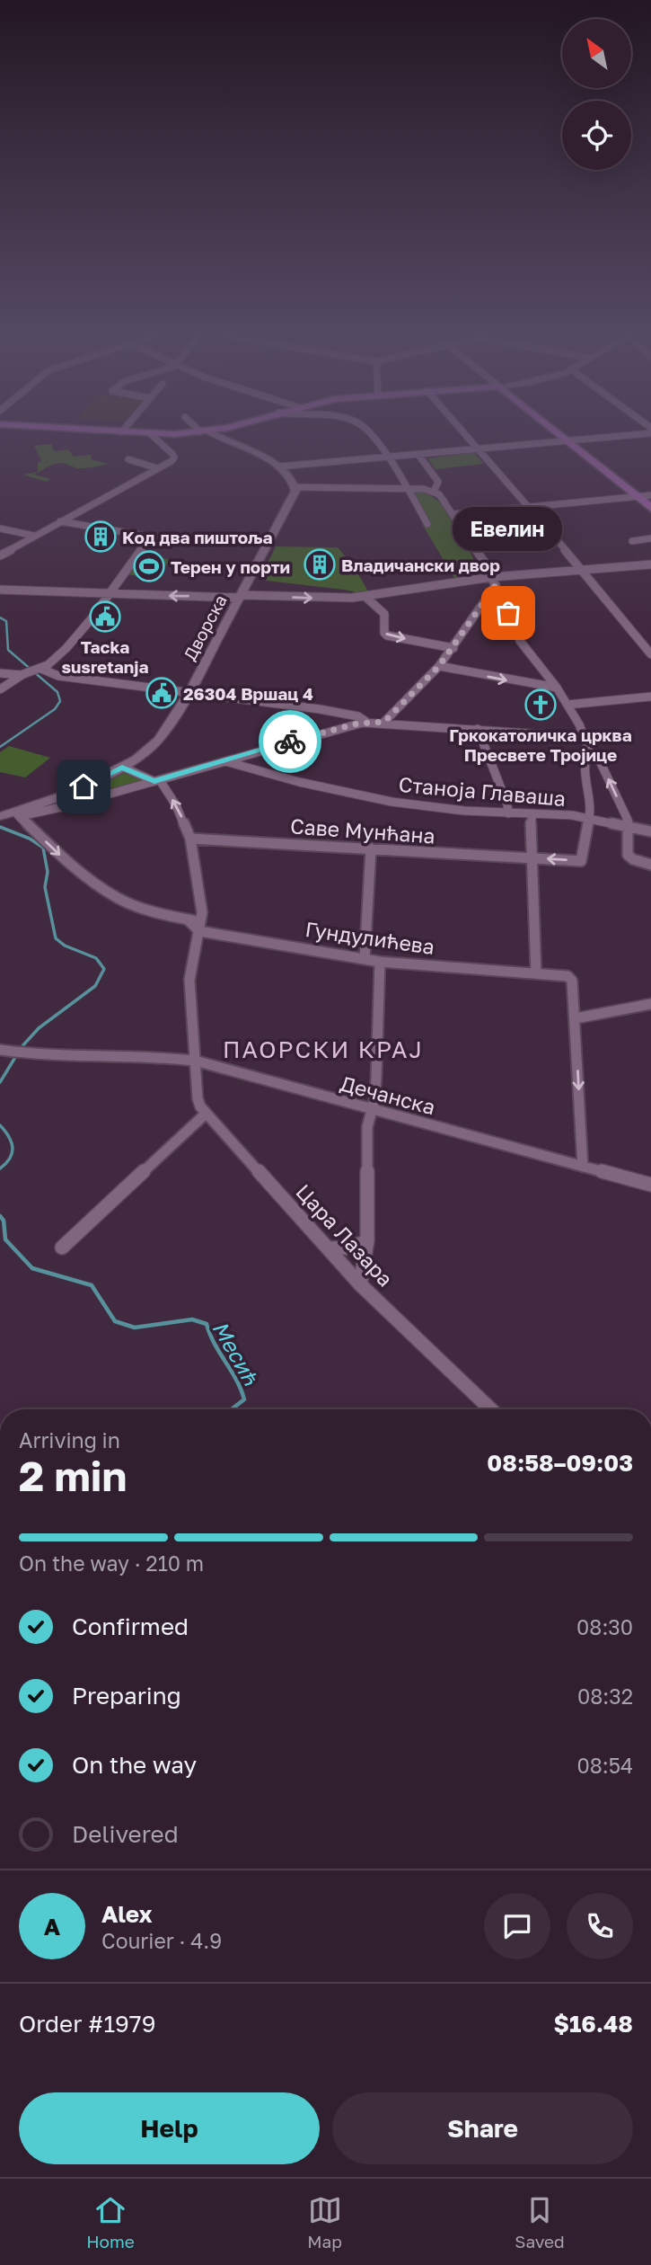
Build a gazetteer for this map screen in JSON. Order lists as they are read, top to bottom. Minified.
{"streets":{"main road":["Дворска"],"street":["Станоја Главаша","Саве Мунћана","Гундулићева","Дечанска","Цара Лазара"]},"crossings":[["Дечанска","Цара Лазара"]],"districts":["ПАОРСКИ КРАЈ"],"water":["Месић"],"places":{"building":["Код два пиштоља","Владичански двор"],"sports":["Терен у порти"],"other":["Евелин"],"public building":["Tacka susretanja","26304 Вршац 4"],"church":["Гркокатоличка црква Пресвете Тројице"]},"north":"top left","page":{"bubble":"Евелин","heading":["2 min","Arriving in","08:58–09:03"],"panel":["Alex","Courier · 4.9","Order #1979","$16.48"],"bar":"On the way · 210 m","list":[["Confirmed","08:30"],["Preparing","08:32"],["On the way","08:54"],"Delivered"],"round":"A","buttons":["Help","Share"],"tabs":["Home","Map","Saved"]}}
